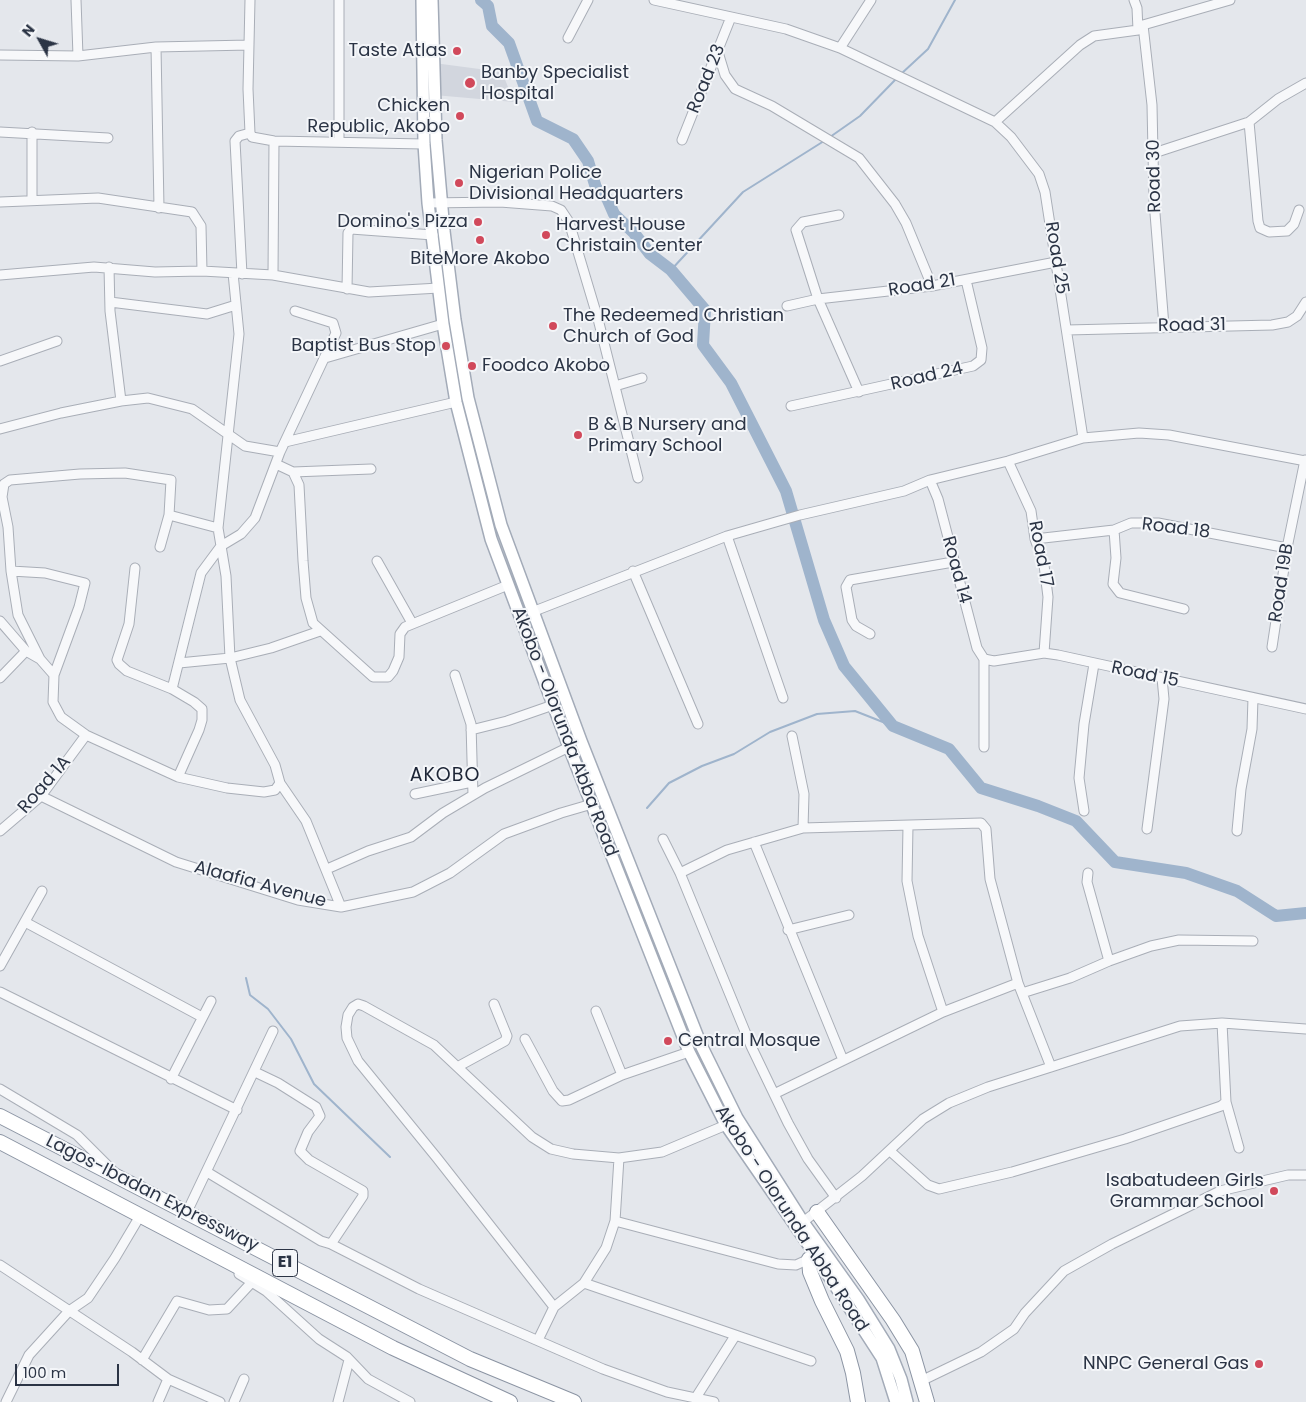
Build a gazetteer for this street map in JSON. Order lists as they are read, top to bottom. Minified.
{"streets":{"highway":["Lagos-Ibadan Expressway","E1"],"main road":["Akobo - Olorunda Abba Road"],"street":["Road 23","Road 30","Road 25","Road 21","Road 31","Road 24","Road 18","Road 17","Road 14","Road 19B","Road 15","Road 1A","Alaafia Avenue"]},"crossings":[["Road 23","Road 25"],["Road 30","Road 31"],["Road 25","Road 21"],["Road 25","Road 31"],["Road 21","Road 24"],["Road 18","Road 17"],["Road 18","Road 19B"],["Road 17","Road 15"],["Road 14","Road 15"],["Akobo - Olorunda Abba Road","Alaafia Avenue"],["Road 1A","Alaafia Avenue"]],"districts":["AKOBO"],"places":["Taste Atlas","Banby Specialist Hospital","Chicken Republic, Akobo","Nigerian Police Divisional Headquarters","Domino's Pizza","Harvest House Christain Center","BiteMore Akobo","The Redeemed Christian Church of God","Baptist Bus Stop","Foodco Akobo","B & B Nursery and Primary School","Central Mosque","Isabatudeen Girls Grammar School","NNPC General Gas"],"scale_bar":"100 m","north":"top left"}
